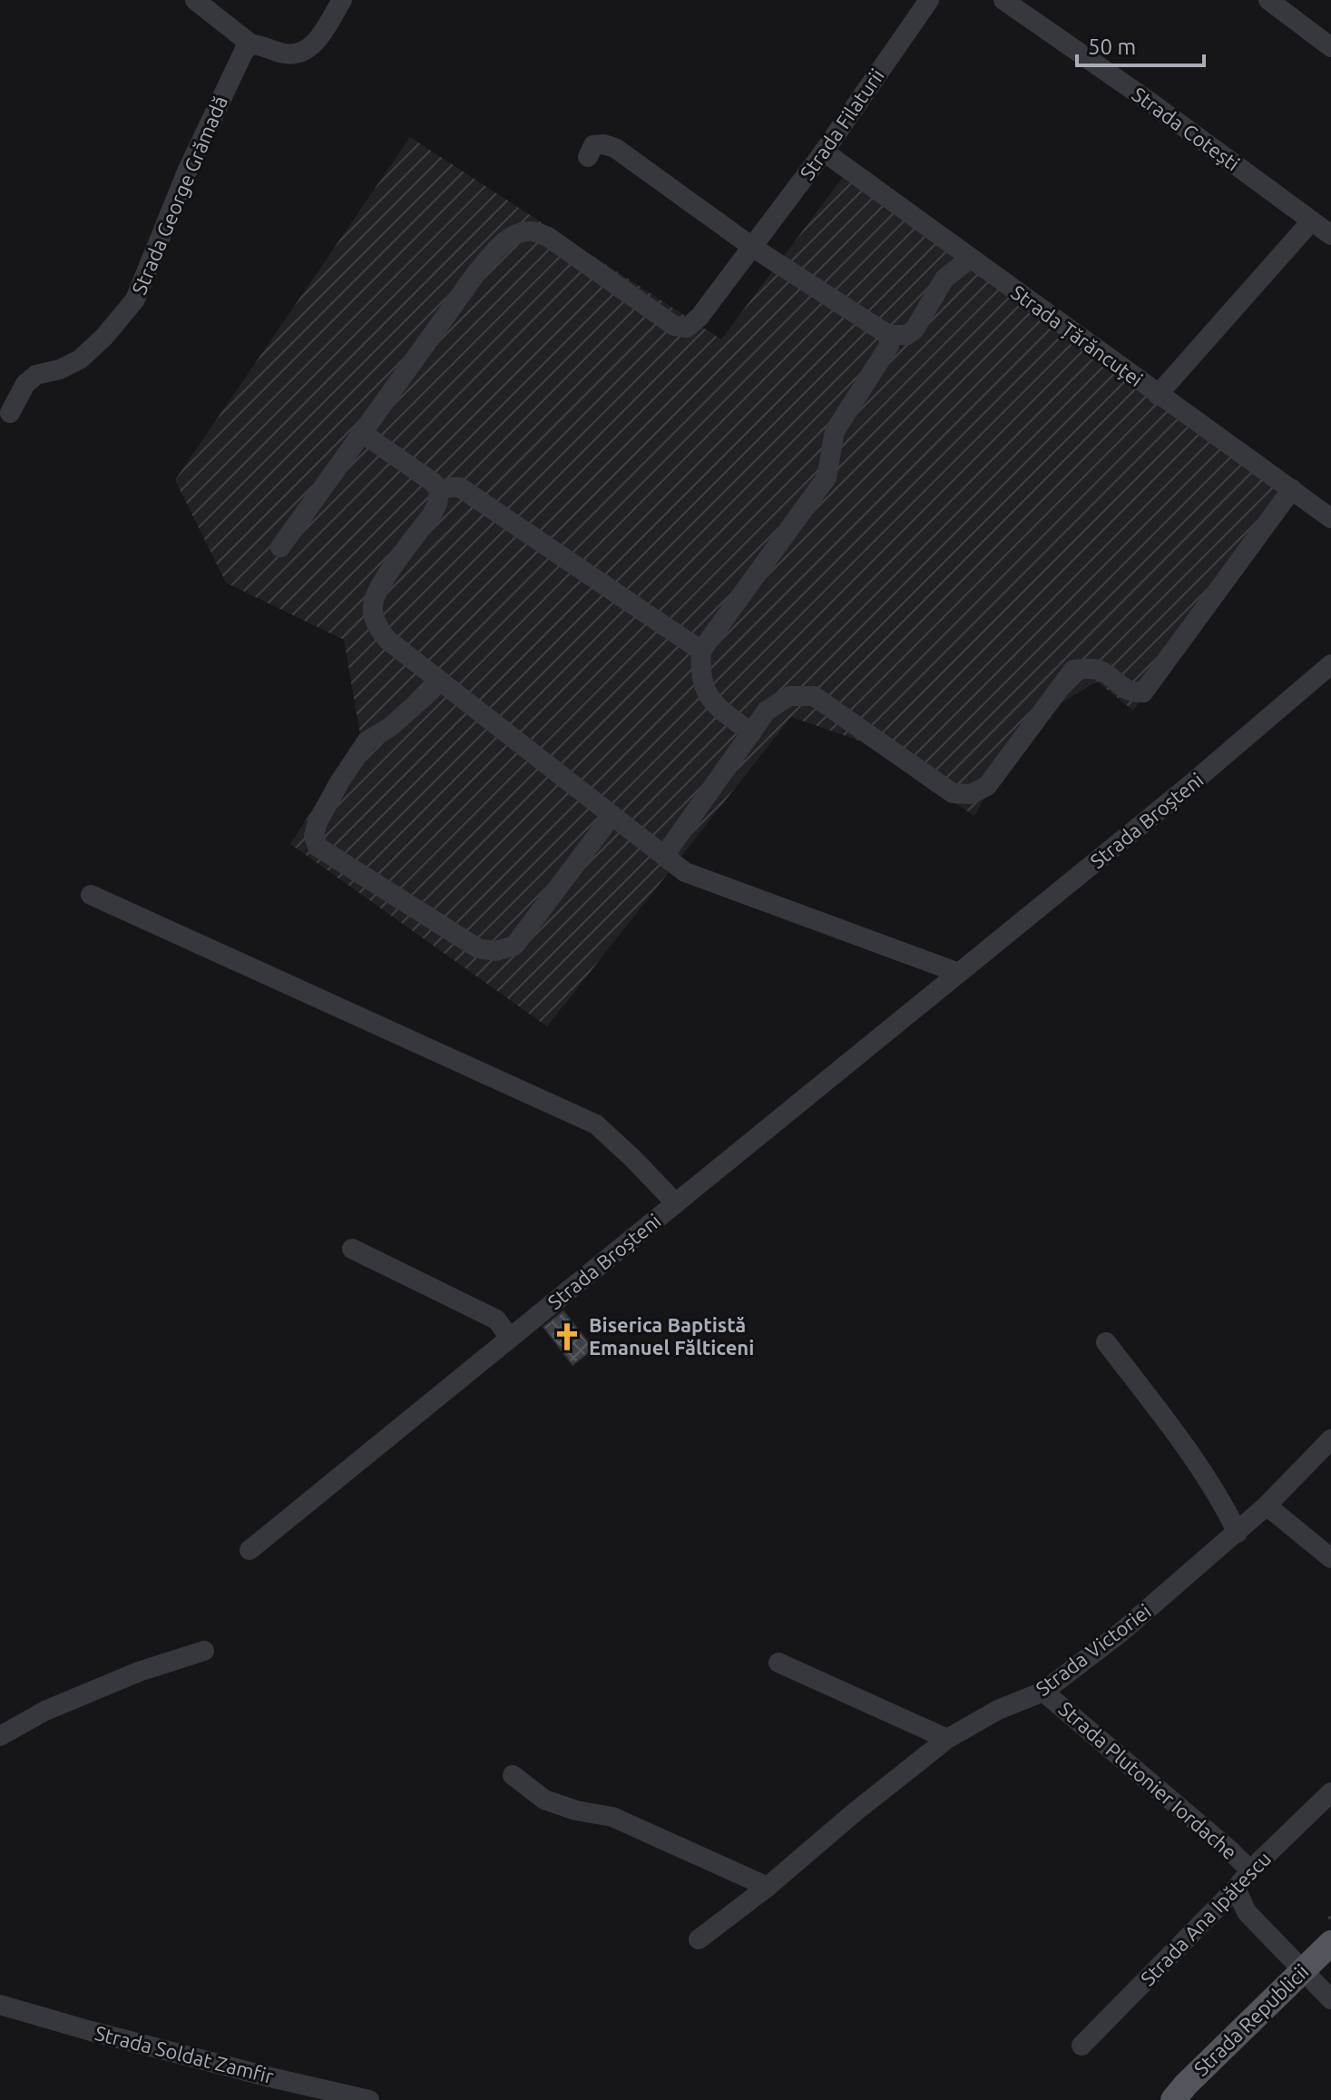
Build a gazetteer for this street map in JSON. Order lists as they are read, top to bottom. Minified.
{"streets":{"main road":["Strada Republicii"],"street":["Strada Filaturii","Strada Cotești","Strada George Grămadă","Strada Țărăncuței","Strada Broșteni","Strada Victoriei","Strada Plutonier Iordache","Strada Ana Ipătescu","Strada Soldat Zamfir"]},"crossings":[["Strada Filaturii","Strada Țărăncuței"],["Strada Victoriei","Strada Plutonier Iordache"],["Strada Plutonier Iordache","Strada Ana Ipătescu"]],"places":{"church":["Biserica Baptistă Emanuel Fălticeni"]},"scale_bar":"50 m"}
